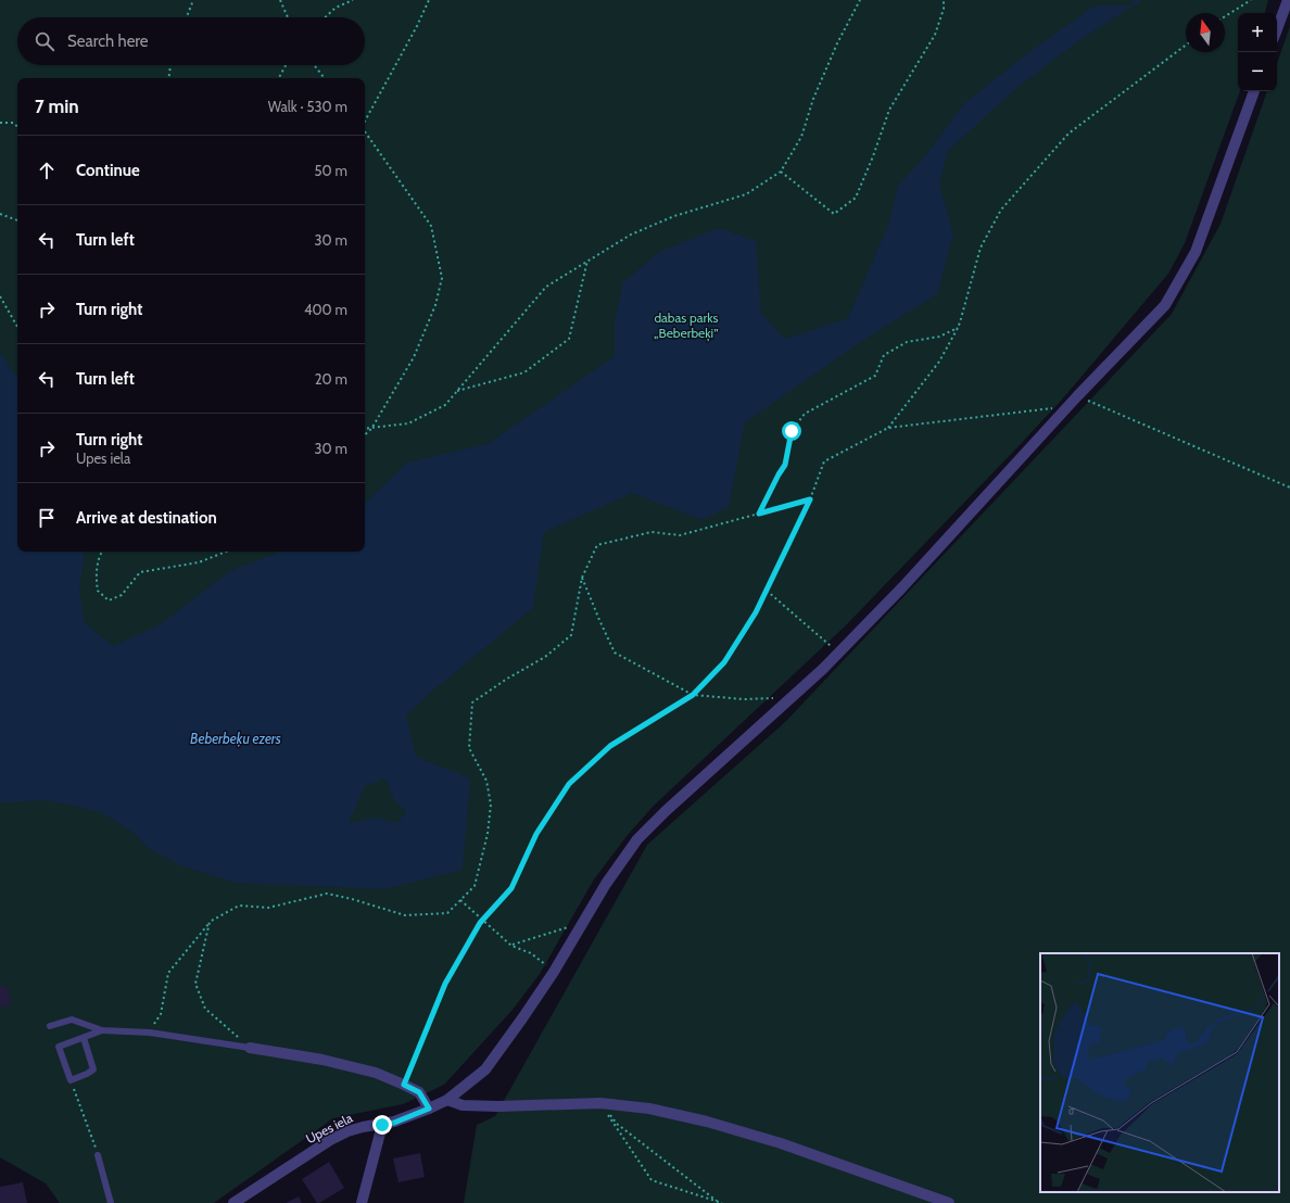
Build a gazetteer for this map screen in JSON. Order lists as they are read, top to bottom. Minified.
{"streets":{"street":["Upes iela"]},"water":["Beberbeķu ezers"],"parks":["dabas parks „Beberbeķi”"],"north":"top","page":{"map_buttons":["+","−"],"search":"Search here","heading":["7 min","Walk · 530 m"],"list":[["Continue","50 m"],["Turn left","30 m"],["Turn right","400 m"],["Turn left","20 m"],["Turn right","Upes iela","30 m"],"Arrive at destination"]}}
